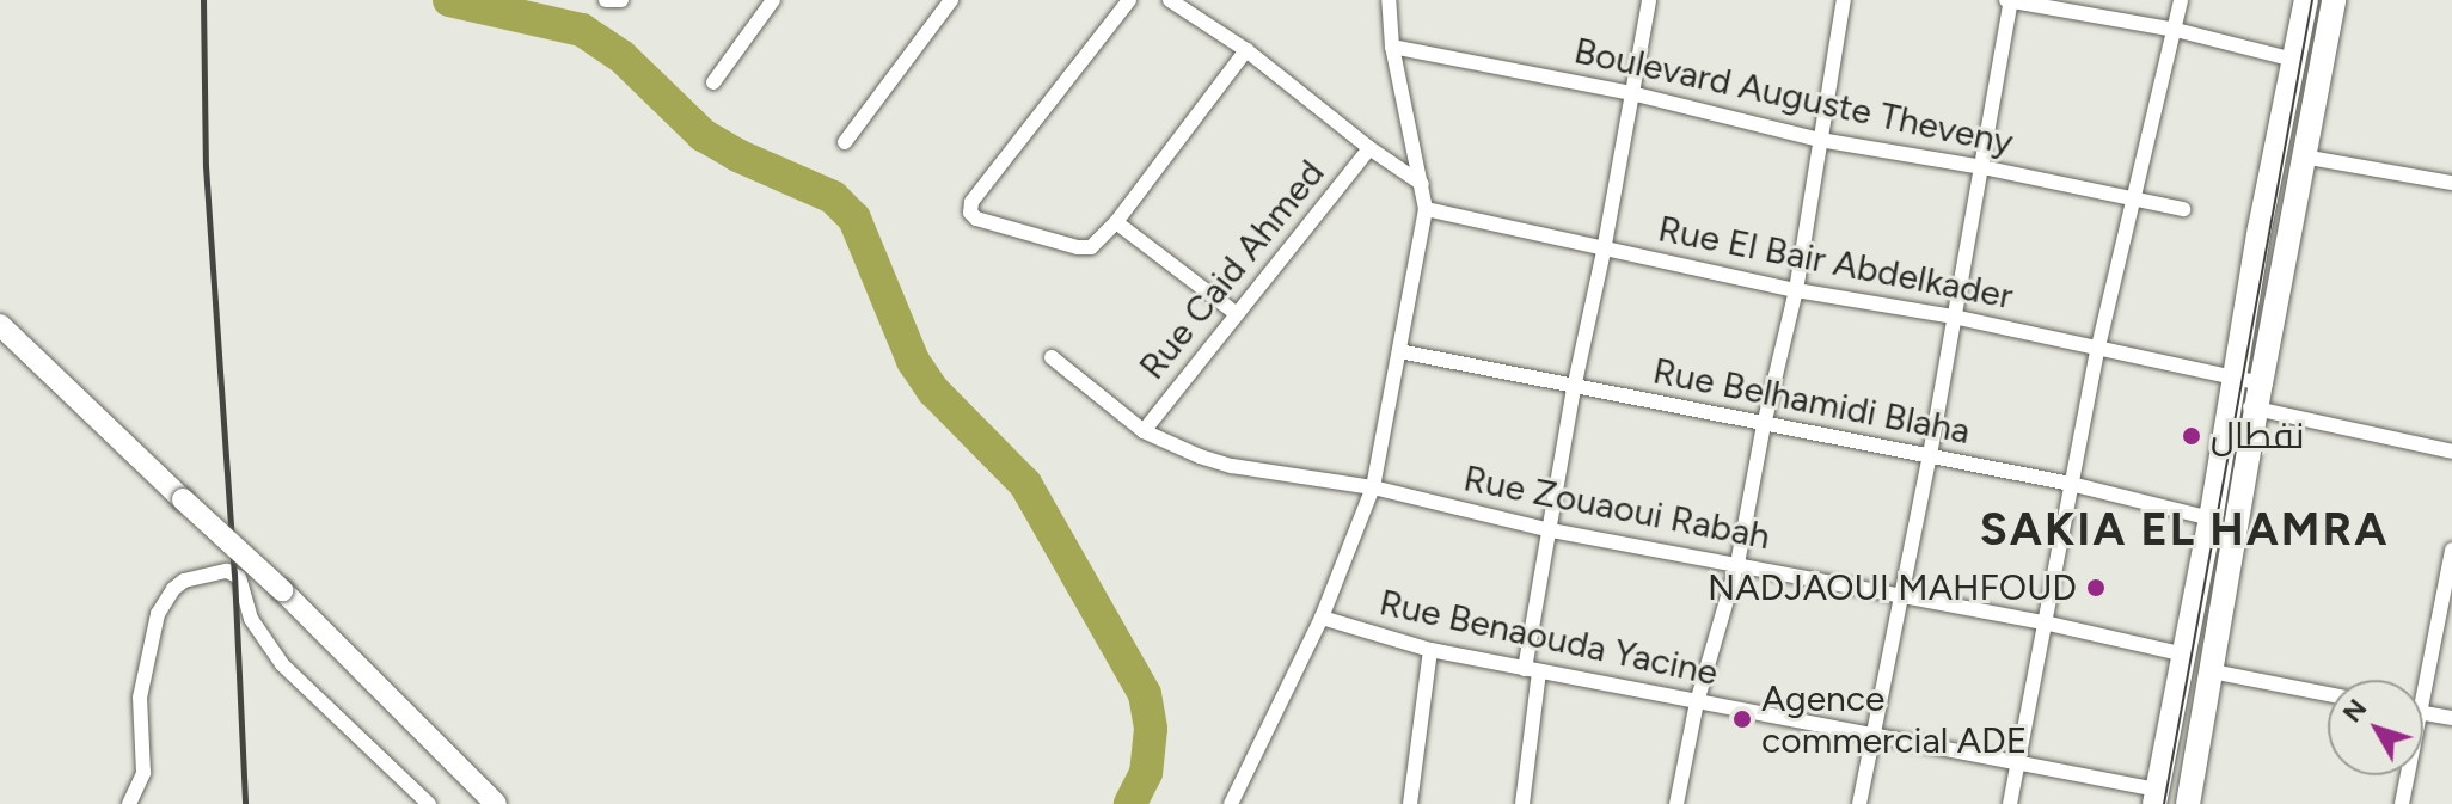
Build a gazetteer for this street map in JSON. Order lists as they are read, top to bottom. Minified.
{"streets":{"street":["Boulevard Auguste Theveny","Rue El Bair Abdelkader","Rue Caid Ahmed","Rue Belhamidi Blaha","Rue Zouaoui Rabah","Rue Benaouda Yacine"]},"crossings":[["Rue Caid Ahmed","Rue Zouaoui Rabah"]],"districts":["SAKIA EL HAMRA"],"places":["نفطال","NADJAOUI MAHFOUD","Agence commercial ADE"],"north":"top left"}
